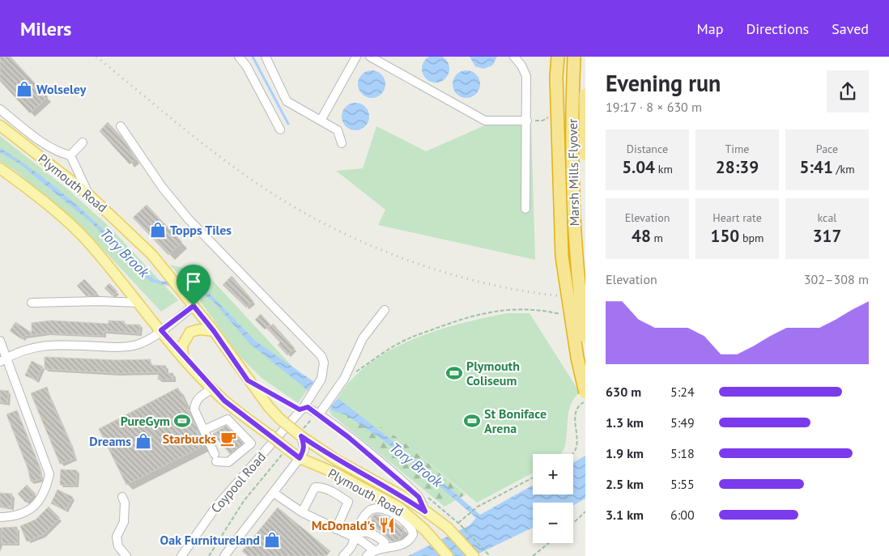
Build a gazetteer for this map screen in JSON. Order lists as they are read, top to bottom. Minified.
{"streets":{"highway":["Marsh Mills Flyover"],"main road":["Plymouth Road"],"street":["Coypool Road"]},"water":["Tory Brook"],"places":{"shop":["Wolseley","Topps Tiles","Dreams","Oak Furnitureland"],"sports":["Plymouth Coliseum","PureGym","St Boniface Arena"],"cafe":["Starbucks"],"restaurant":["McDonald's"]},"page":{"header":"Milers","nav":["Map","Directions","Saved"],"heading":["Evening run","19:17 · 8 × 630 m"],"stats":[["Distance","5.04 km"],["Time","28:39"],["Pace","5:41 /km"],["Elevation","48 m"],["Heart rate","150 bpm"],["kcal","317"]],"chart":["Elevation","302–308 m"],"list":[{"name":"630 m","note":"5:24"},{"name":"1.3 km","note":"5:49"},{"name":"1.9 km","note":"5:18"},{"name":"2.5 km","note":"5:55"},{"name":"3.1 km","note":"6:00"}],"map_buttons":["+","−"]}}
